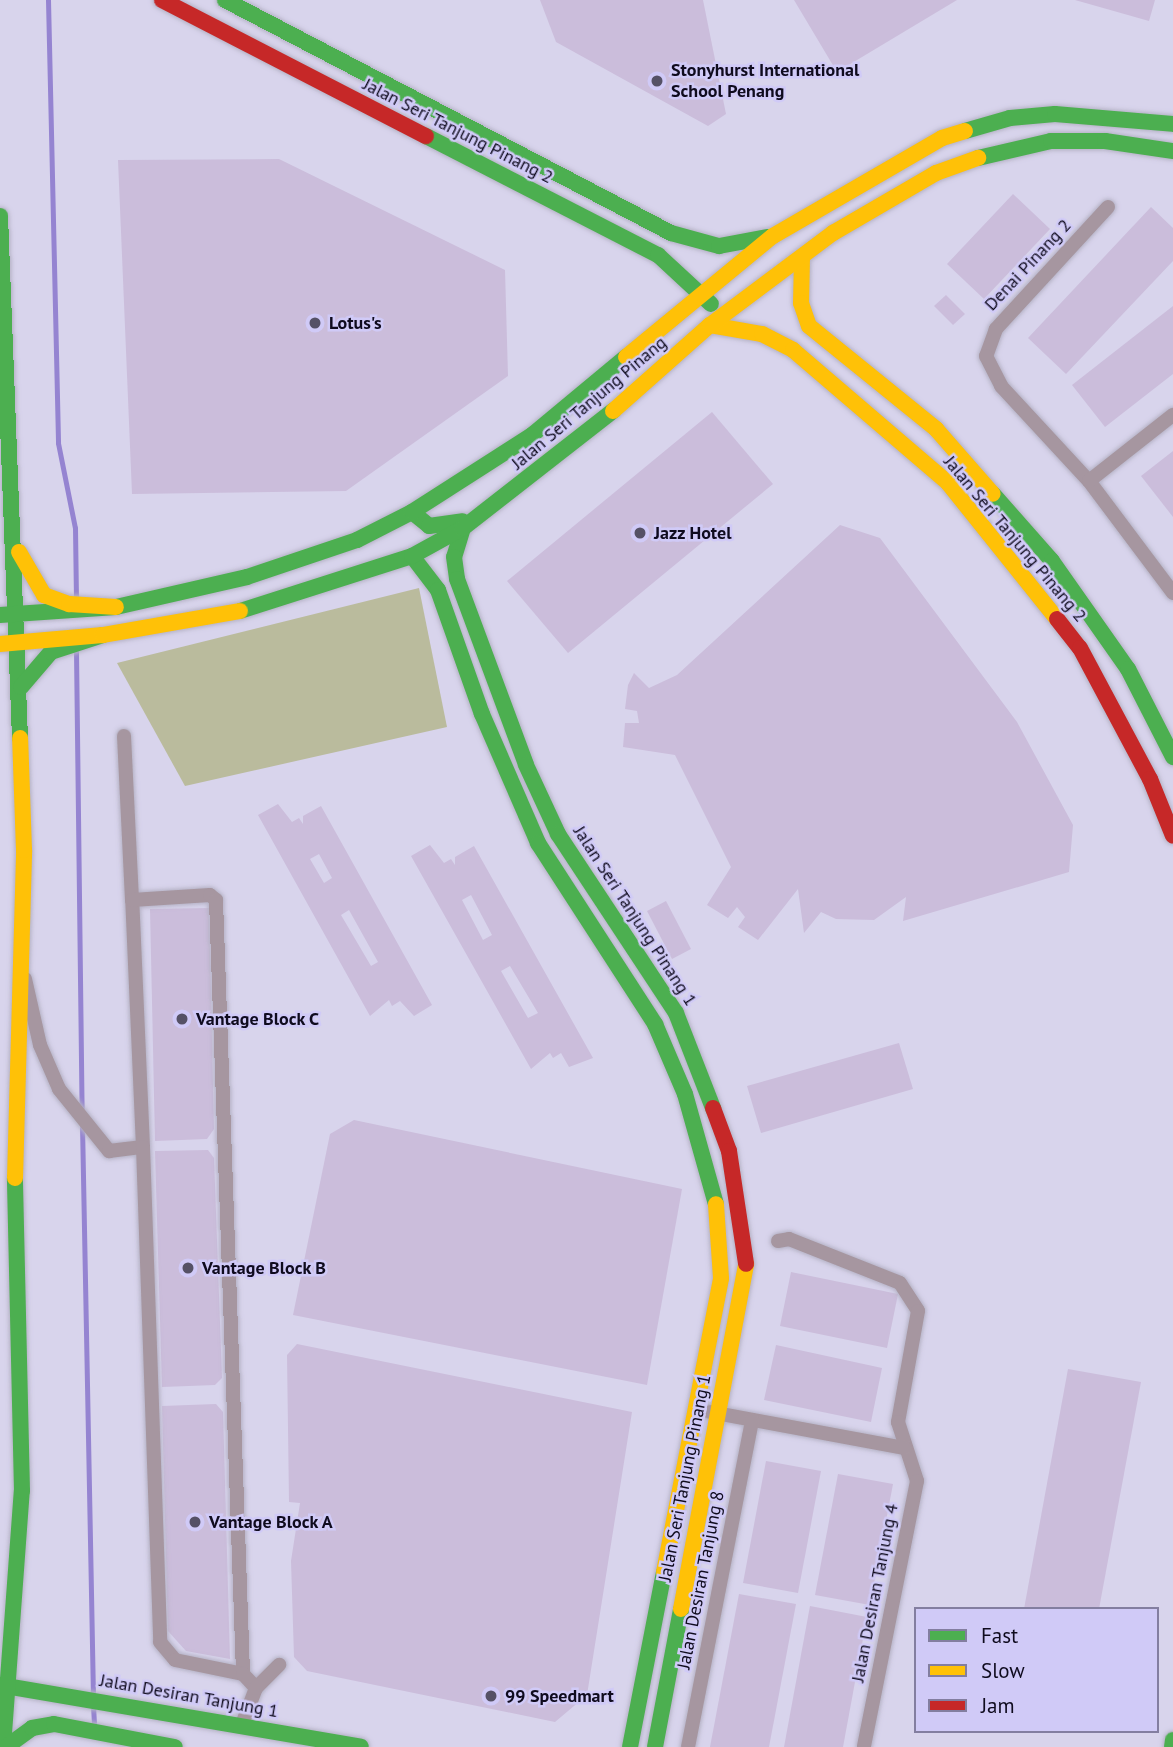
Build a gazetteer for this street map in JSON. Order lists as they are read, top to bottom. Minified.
{"streets":{"street":["Jalan Seri Tanjung Pinang 2","Denai Pinang 2","Jalan Seri Tanjung Pinang","Jalan Seri Tanjung Pinang 1","Jalan Desiran Tanjung 8","Jalan Desiran Tanjung 4","Jalan Desiran Tanjung 1"]},"crossings":[["Jalan Seri Tanjung Pinang 2","Jalan Seri Tanjung Pinang"],["Jalan Seri Tanjung Pinang","Jalan Seri Tanjung Pinang 1"]],"places":["Stonyhurst International School Penang","Lotus's","Jazz Hotel","Vantage Block C","Vantage Block B","Vantage Block A","99 Speedmart"],"legend":["Fast","Slow","Jam"]}
